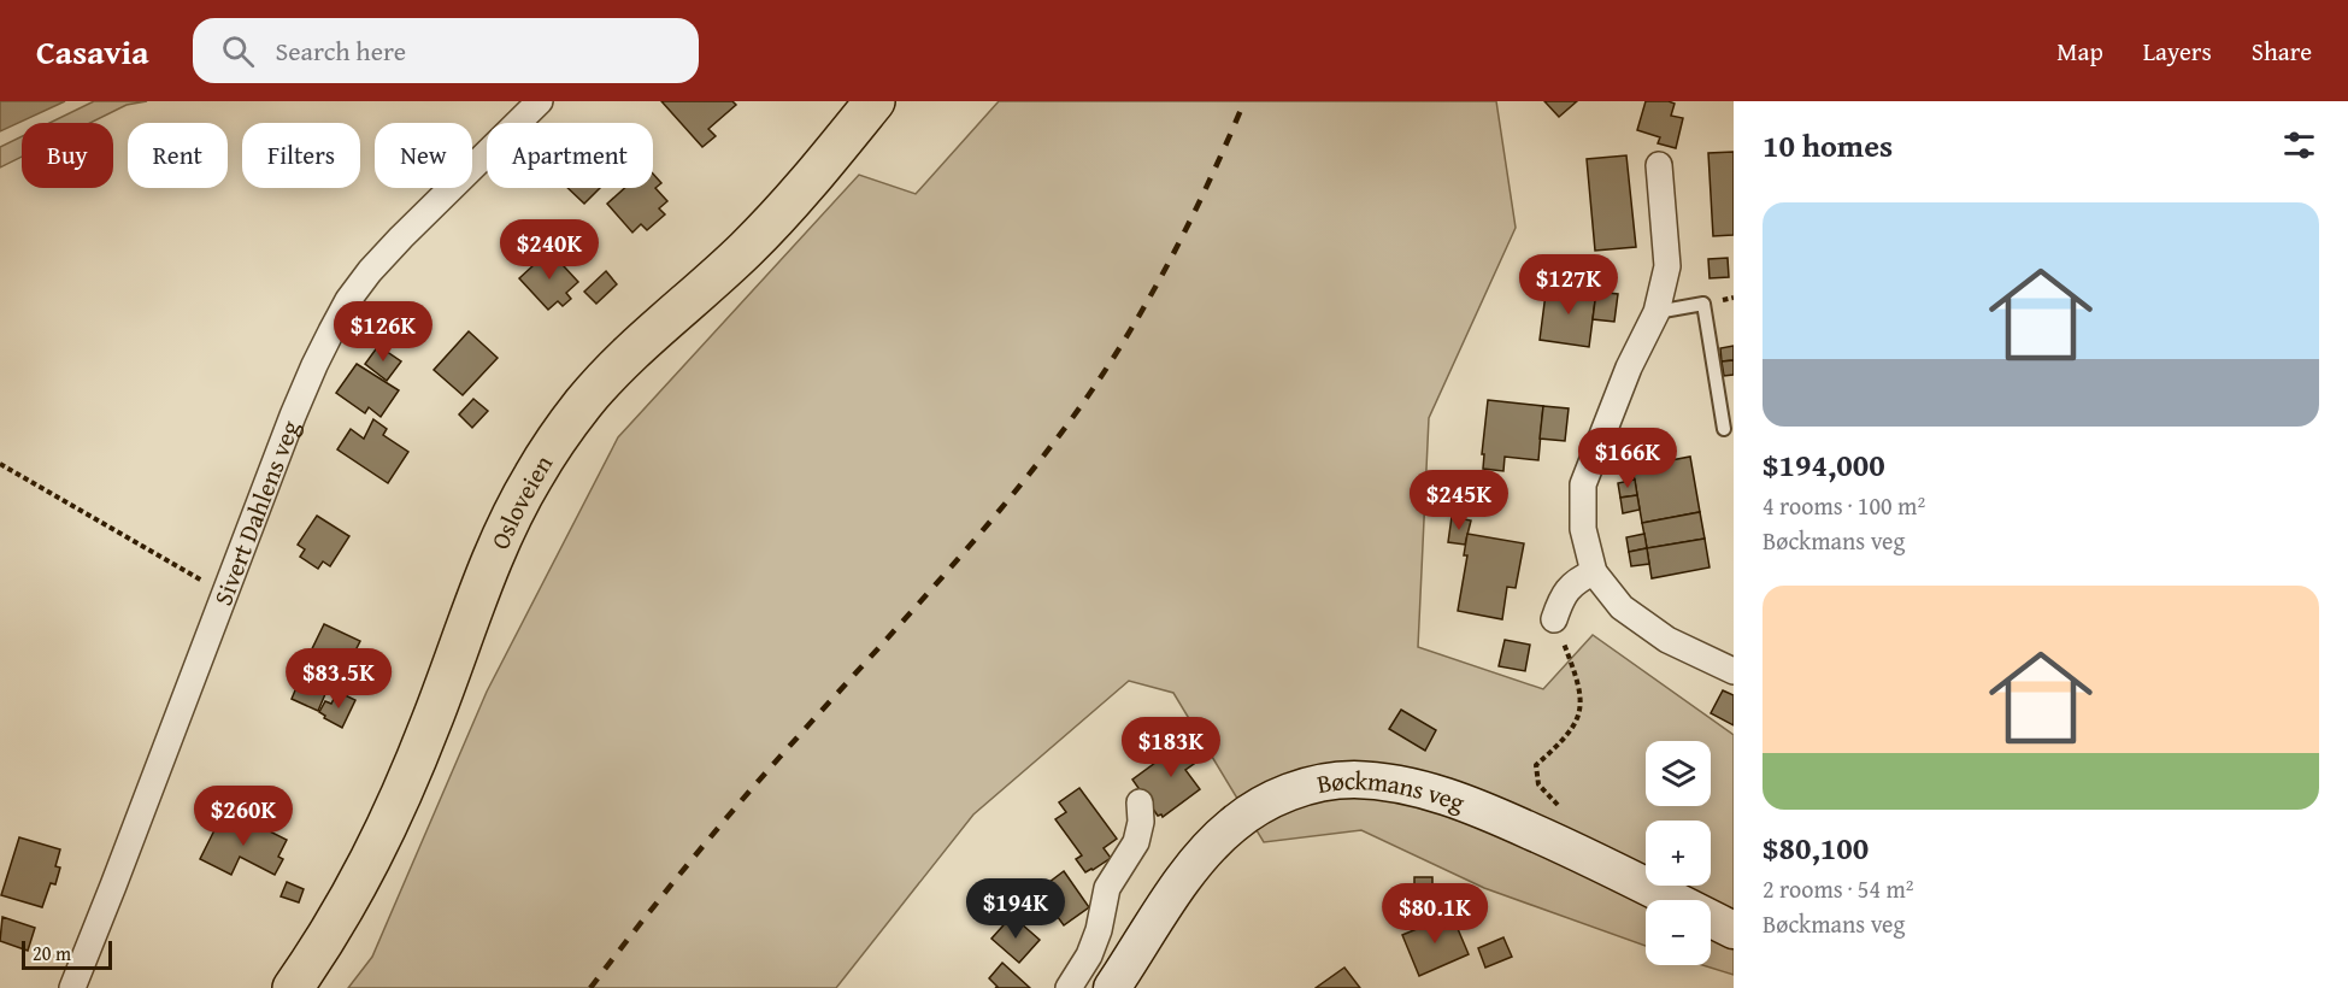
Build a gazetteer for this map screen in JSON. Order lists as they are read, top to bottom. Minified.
{"streets":{"highway":["Osloveien"],"main road":["Bøckmans veg"],"street":["Sivert Dahlens veg"]},"scale_bar":"20 m","page":{"header":"Casavia","search":"Search here","nav":["Map","Layers","Share"],"heading":"10 homes","chip":["Buy","Rent","Filters","New","Apartment"],"list":[{"name":"$194,000","note":"4 rooms · 100 m² · Bøckmans veg"},{"name":"$80,100","note":"2 rooms · 54 m² · Bøckmans veg"}],"price":["$240K","$127K","$126K","$166K","$245K","$83.5K","$183K","$260K","$194K","$80.1K"],"map_buttons":["+","−"],"scale":"20 m"}}
